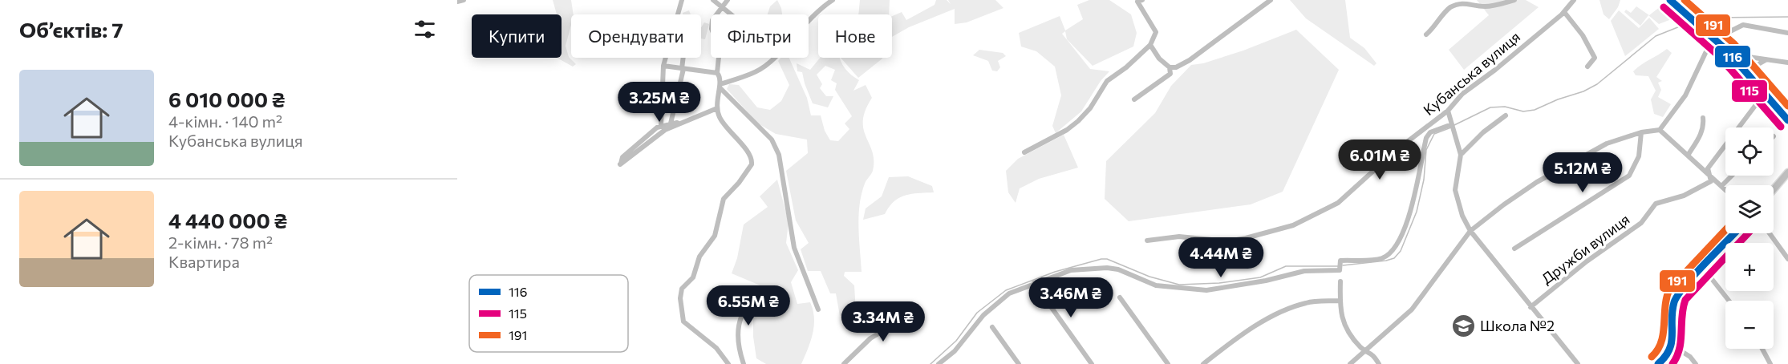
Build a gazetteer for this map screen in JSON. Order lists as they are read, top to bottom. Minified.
{"streets":{"street":["Кубанська вулиця","Дружби вулиця"]},"places":{"school or university":["Школа №2"]},"lines":["transit line 116","transit line 191","transit line 115"],"legend":["116","115","191"],"page":{"heading":"Об’єктів: 7","chip":["Купити","Орендувати","Фільтри","Нове"],"list":[{"name":"6 010 000 ₴","note":"4-кімн. · 140 m² · Кубанська вулиця"},{"name":"4 440 000 ₴","note":"2-кімн. · 78 m² · Квартира"}],"price":["3.25M ₴","6.01M ₴","5.12M ₴","4.44M ₴","3.46M ₴","6.55M ₴","3.34M ₴"],"map_buttons":["+","−"]}}
